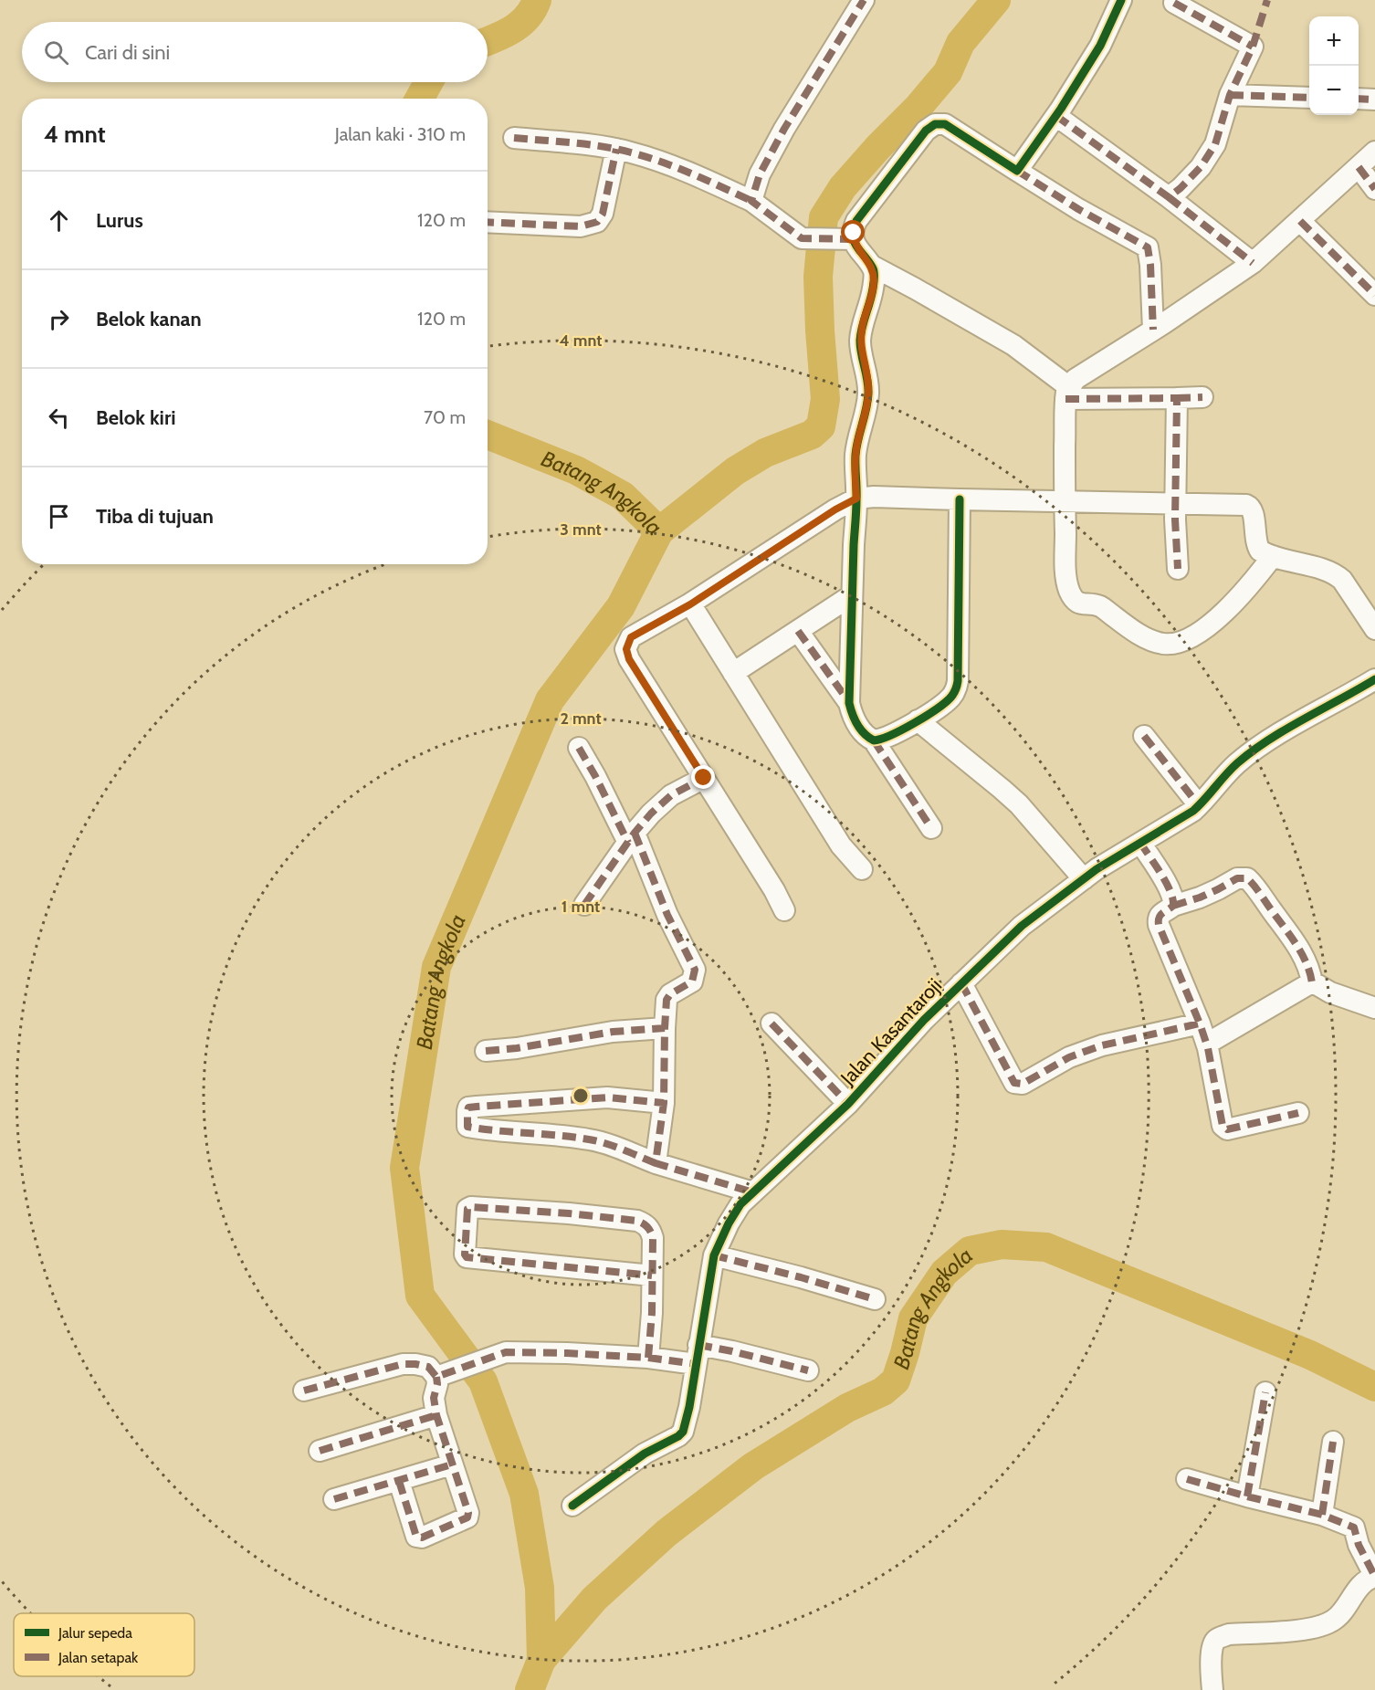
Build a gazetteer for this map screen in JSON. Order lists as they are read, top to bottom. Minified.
{"streets":{"street":["Jalan Kasantaroji"]},"water":["Batang Angkola"],"legend":["Jalur sepeda","Jalan setapak"],"page":{"map_buttons":["+","−"],"search":"Cari di sini","heading":["4 mnt","Jalan kaki · 310 m"],"list":[["Lurus","120 m"],["Belok kanan","120 m"],["Belok kiri","70 m"],"Tiba di tujuan"]},"rings":["4 mnt","3 mnt","2 mnt","1 mnt"]}
